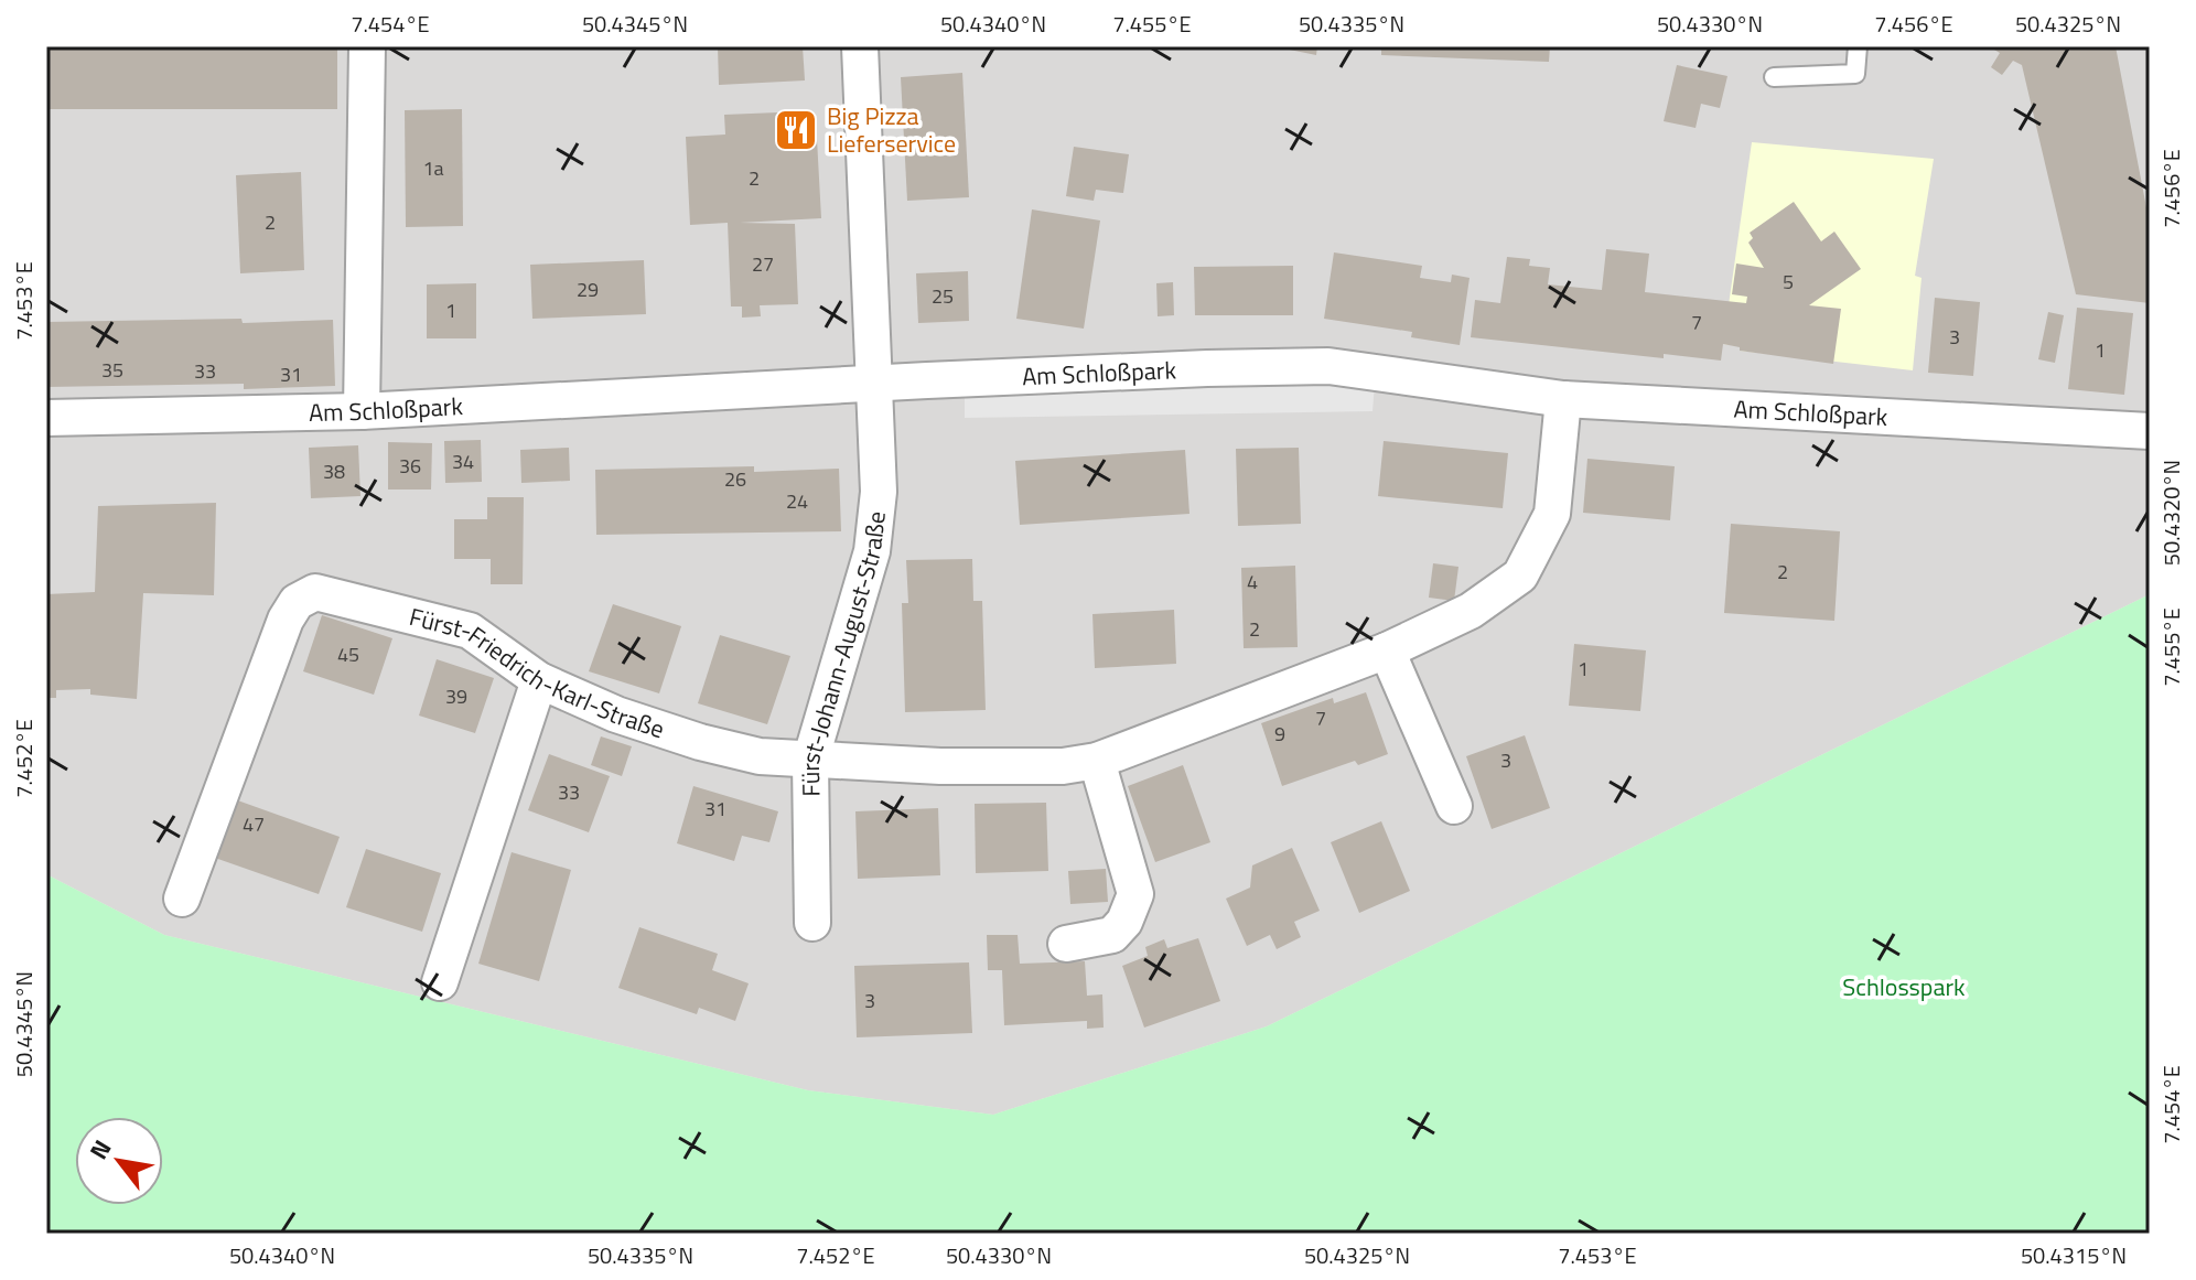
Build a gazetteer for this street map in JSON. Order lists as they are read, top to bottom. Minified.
{"streets":{"street":["Am Schloßpark","Fürst-Johann-August-Straße","Fürst-Friedrich-Karl-Straße"]},"crossings":[["Am Schloßpark","Fürst-Johann-August-Straße"],["Am Schloßpark","Fürst-Friedrich-Karl-Straße"],["Fürst-Johann-August-Straße","Fürst-Friedrich-Karl-Straße"]],"parks":["Schlosspark"],"places":{"restaurant":["Big Pizza Lieferservice"]},"house_numbers":["1a","2","2","27","5","29","25","1","7","3","1","35","33","31","34","36","38","26","24","2","4","2","45","1","39","7","9","3","33","31","47","3"],"north":"top left","coordinates":["7.454°E","50.4345°N","50.4340°N","7.455°E","50.4335°N","50.4330°N","7.456°E","50.4325°N","7.453°E","50.4320°N","7.452°E","50.4315°N"]}
